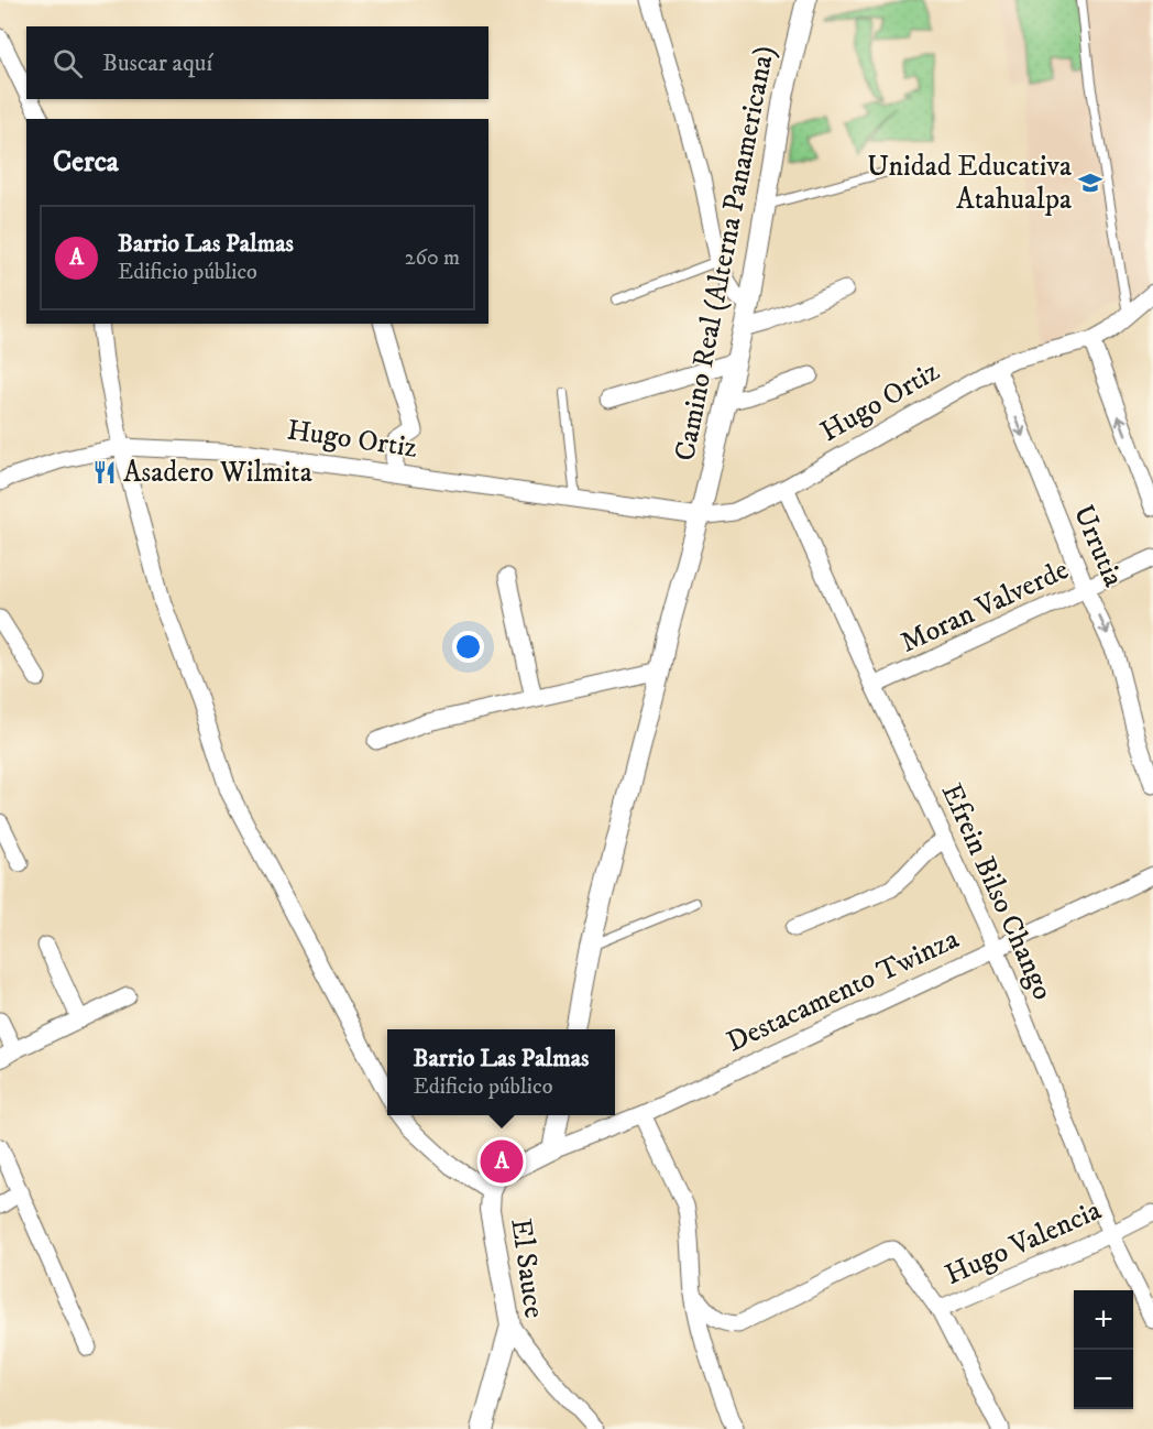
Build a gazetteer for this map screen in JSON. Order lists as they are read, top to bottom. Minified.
{"streets":{"street":["Camino Real (Alterna Panamericana)","Hugo Ortiz","Urrutia","Moran Valverde","Efrein Bilso Chango","Destacamento Twinza","Hugo Valencia","El Sauce"]},"crossings":[["Camino Real (Alterna Panamericana)","Hugo Ortiz"],["Hugo Ortiz","Urrutia"],["Hugo Ortiz","Efrein Bilso Chango"],["Urrutia","Moran Valverde"],["Moran Valverde","Efrein Bilso Chango"],["Efrein Bilso Chango","Destacamento Twinza"],["Efrein Bilso Chango","Hugo Valencia"]],"places":{"school or university":["Unidad Educativa Atahualpa"],"restaurant":["Asadero Wilmita"]},"page":{"search":"Buscar aquí","heading":"Cerca","list":[{"mark":"A","name":"Barrio Las Palmas","note":"Edificio público","value":"260 m"}],"popup":["Barrio Las Palmas","Edificio público"],"pins":"A","map_buttons":["+","−"]}}
